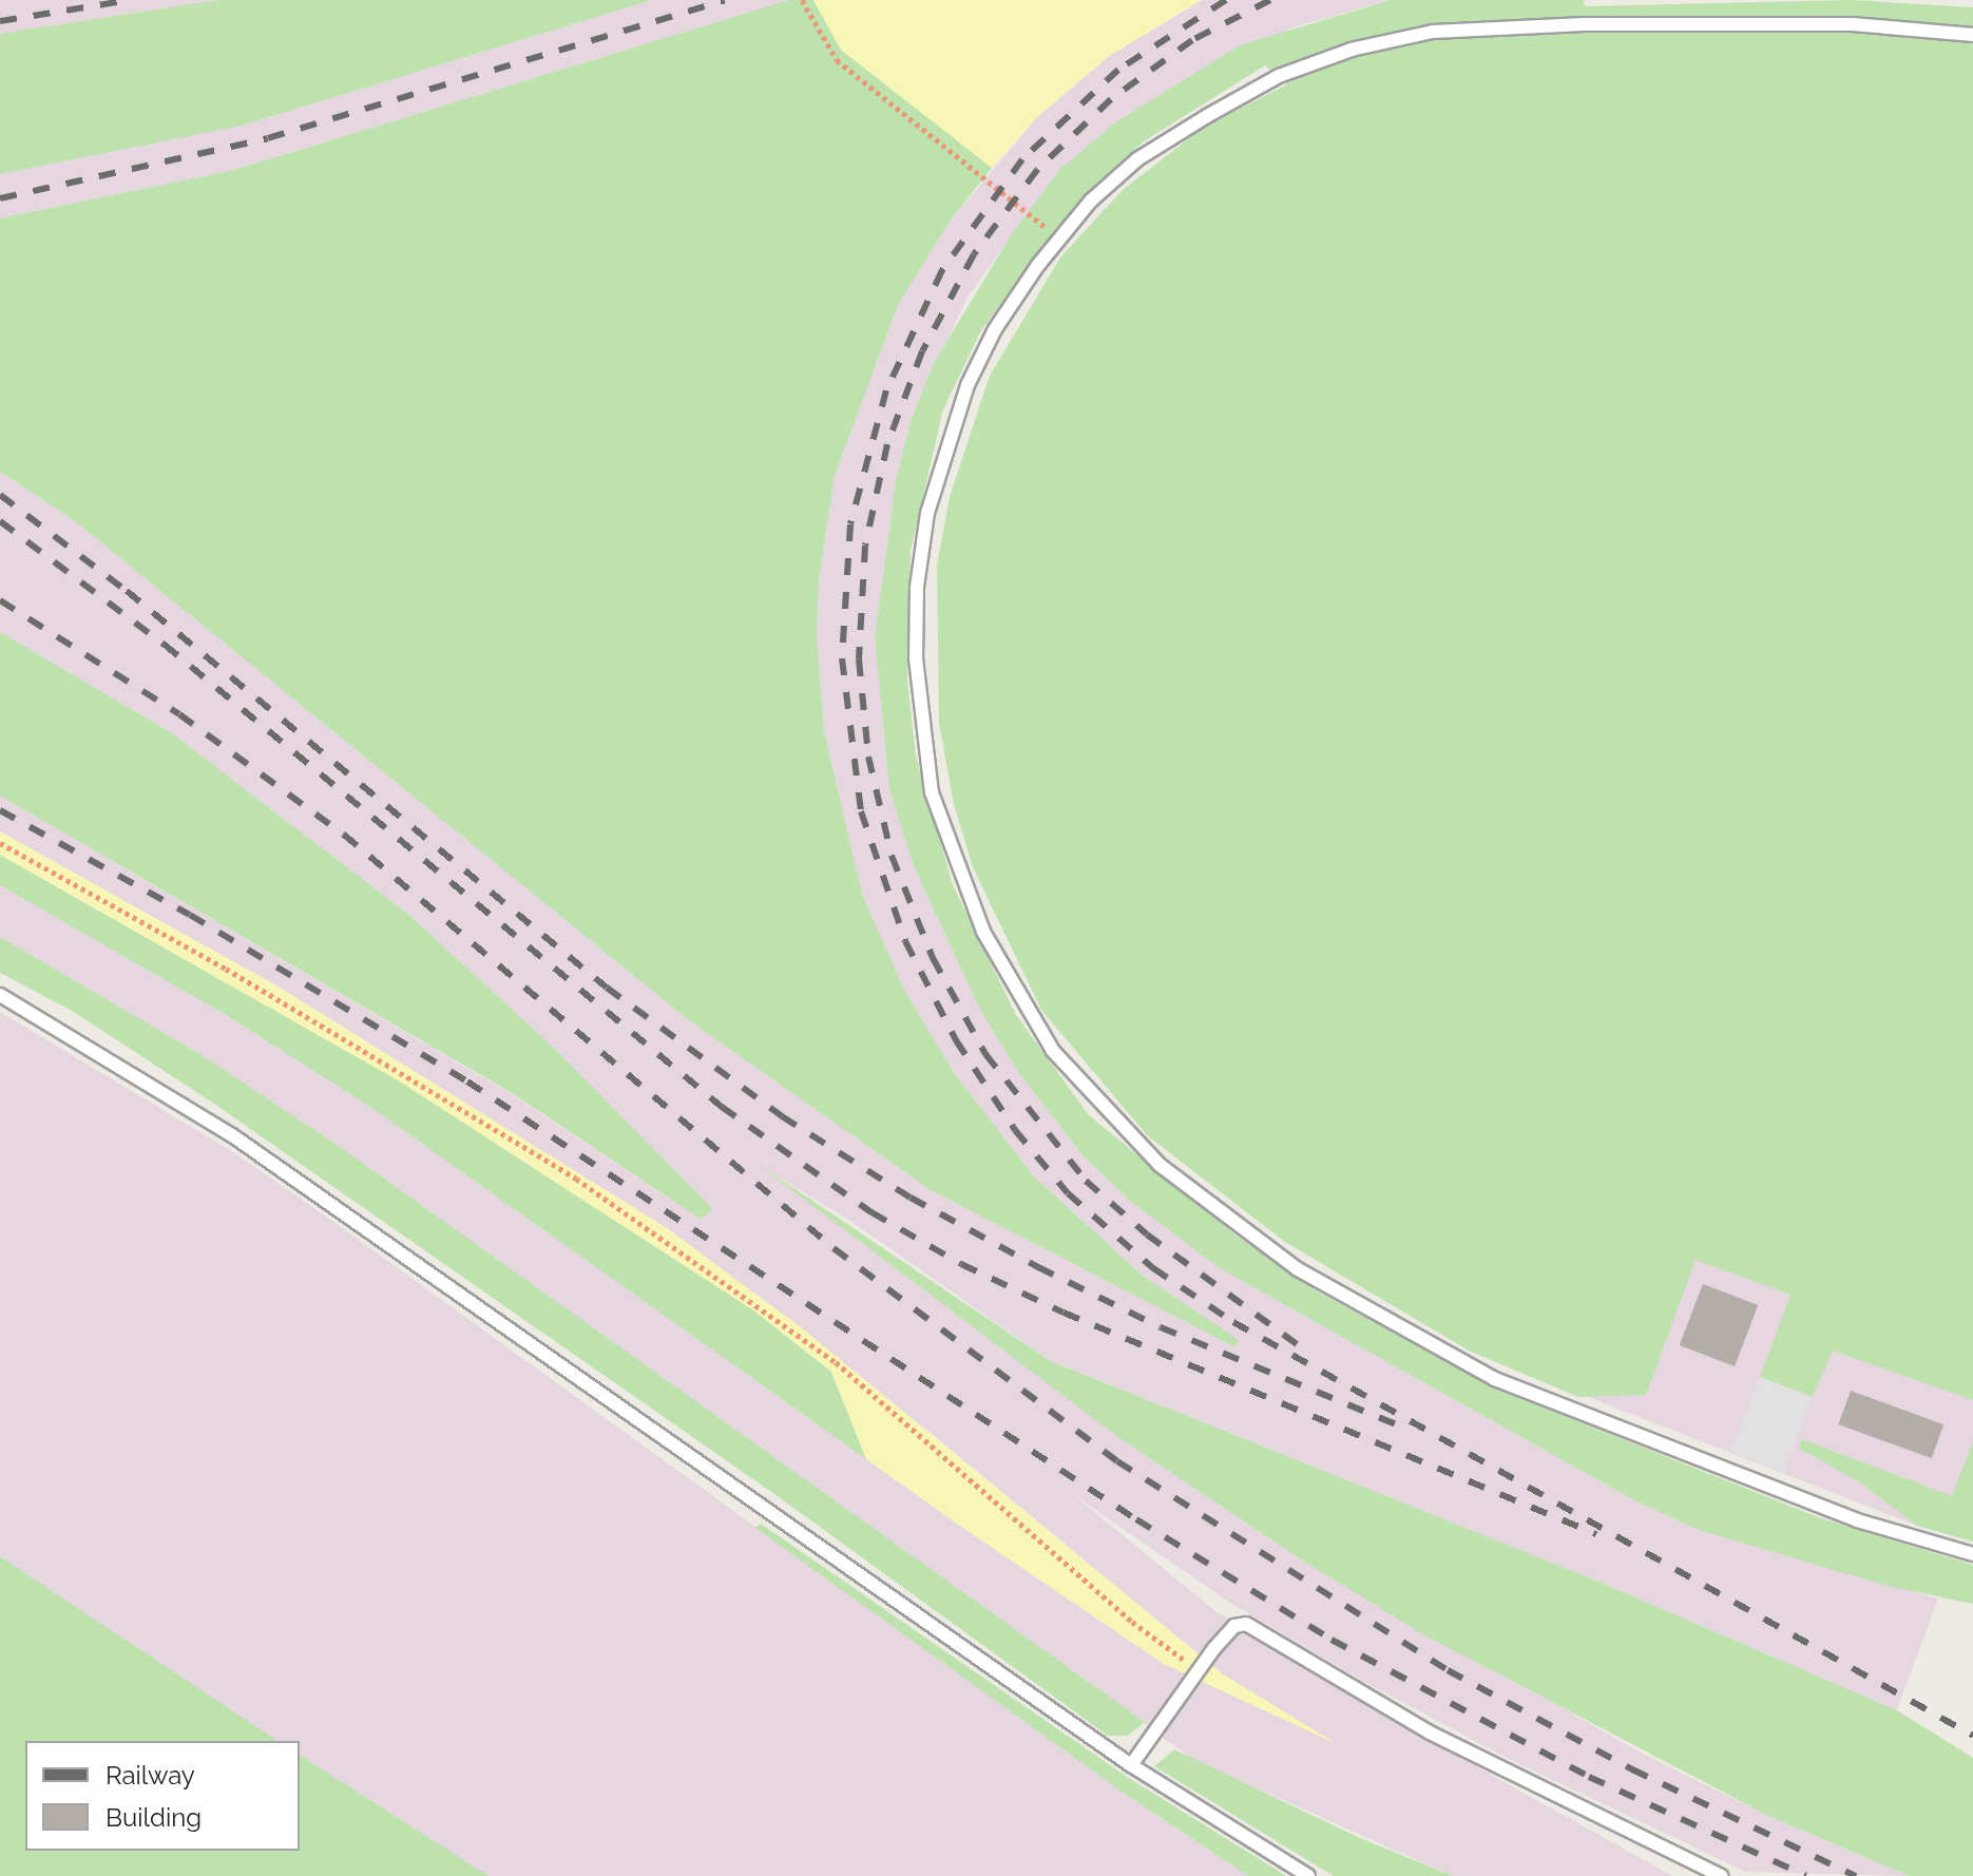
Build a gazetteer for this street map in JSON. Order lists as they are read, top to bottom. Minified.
{"legend":["Railway","Building"]}
